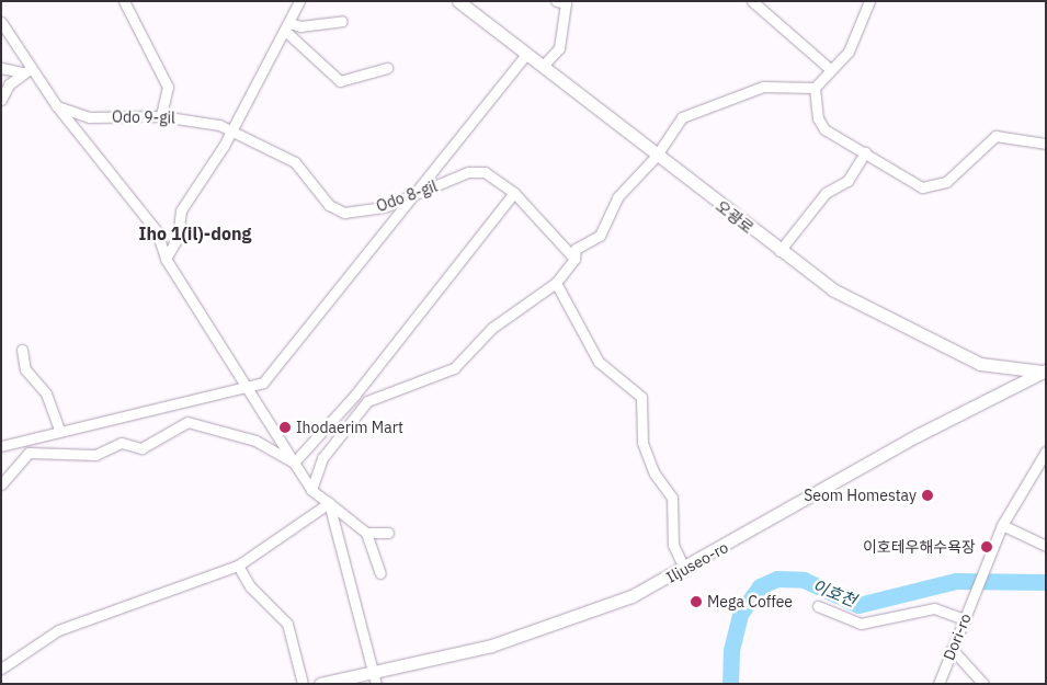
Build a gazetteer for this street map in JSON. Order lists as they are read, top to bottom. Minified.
{"streets":{"main road":["오광로","Iljuseo-ro"],"street":["Odo 9-gil","Odo 8-gil","Dori-ro"]},"crossings":[["Odo 9-gil","Odo 8-gil"],["오광로","Iljuseo-ro"]],"districts":["Iho 1(il)-dong"],"water":["이호천"],"places":["Ihodaerim Mart","Seom Homestay","이호테우해수욕장","Mega Coffee"]}
